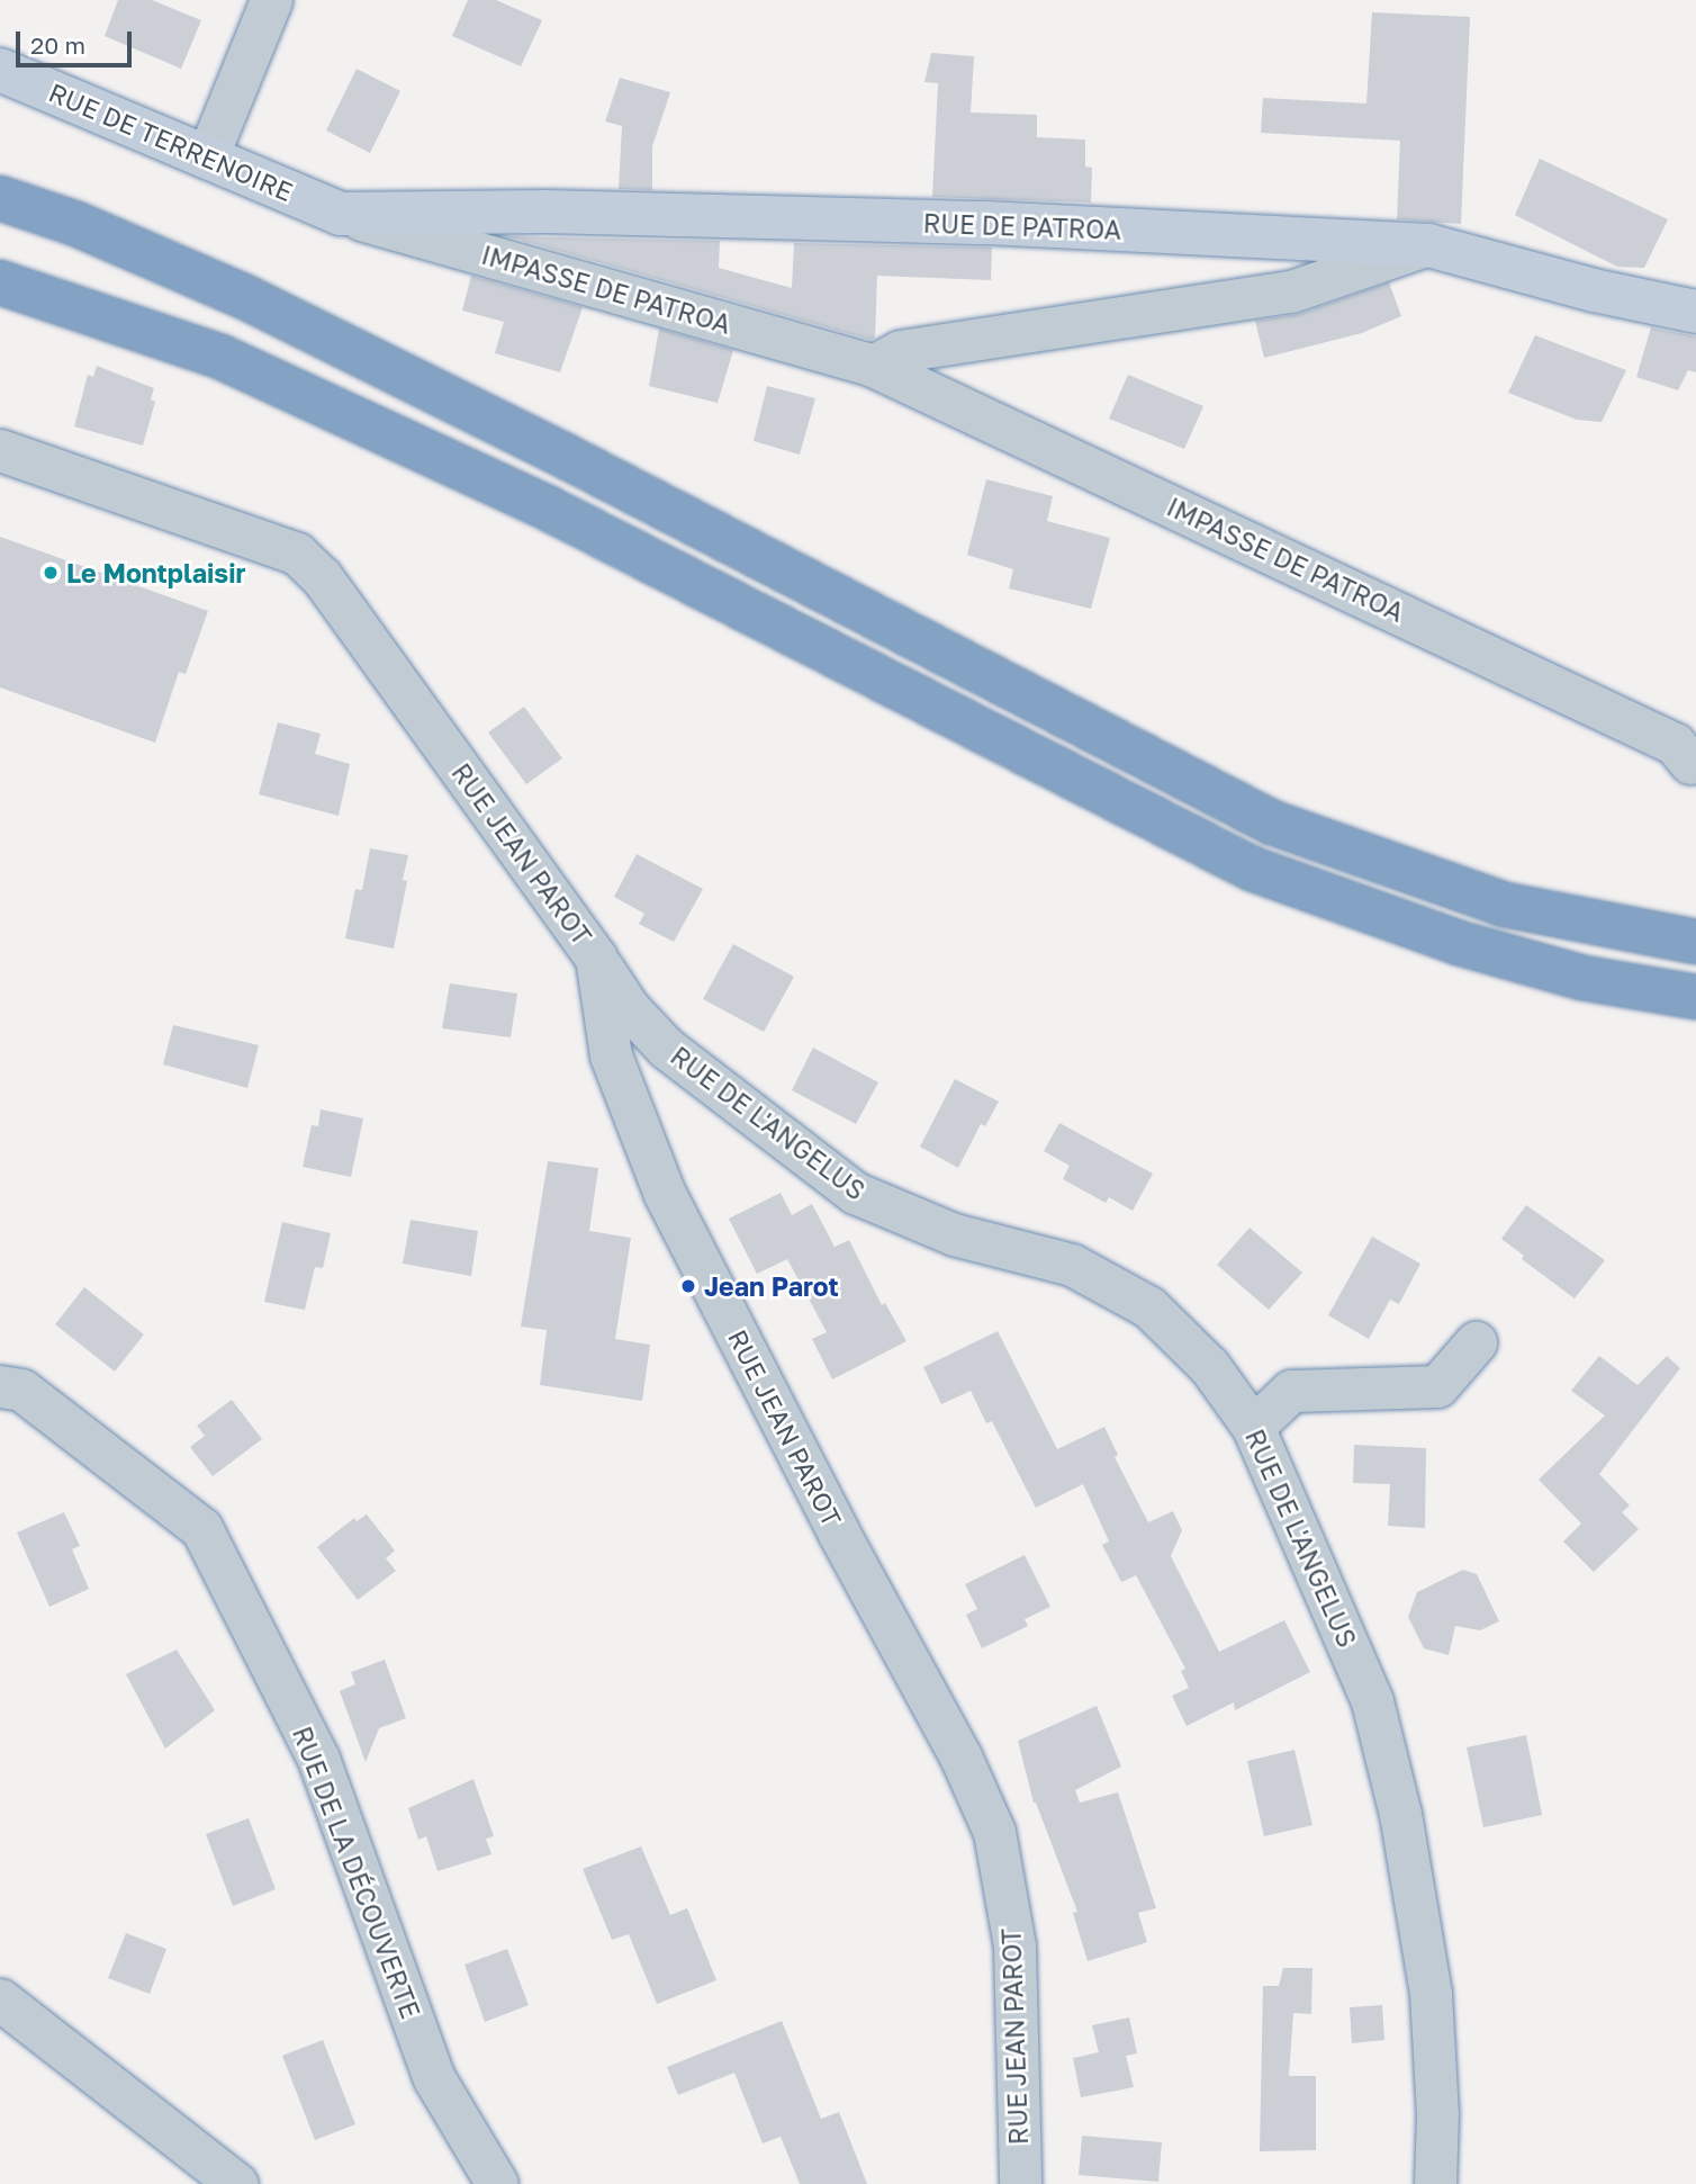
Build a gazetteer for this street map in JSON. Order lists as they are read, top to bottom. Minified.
{"streets":{"street":["RUE DE TERRENOIRE","RUE DE PATROA","IMPASSE DE PATROA","RUE JEAN PAROT","RUE DE L'ANGELUS","RUE DE LA DÉCOUVERTE"]},"crossings":[["RUE DE TERRENOIRE","RUE DE PATROA"],["RUE DE TERRENOIRE","IMPASSE DE PATROA"],["RUE DE PATROA","IMPASSE DE PATROA"],["RUE JEAN PAROT","RUE DE L'ANGELUS"]],"places":["Le Montplaisir","Jean Parot"],"scale_bar":"20 m"}
